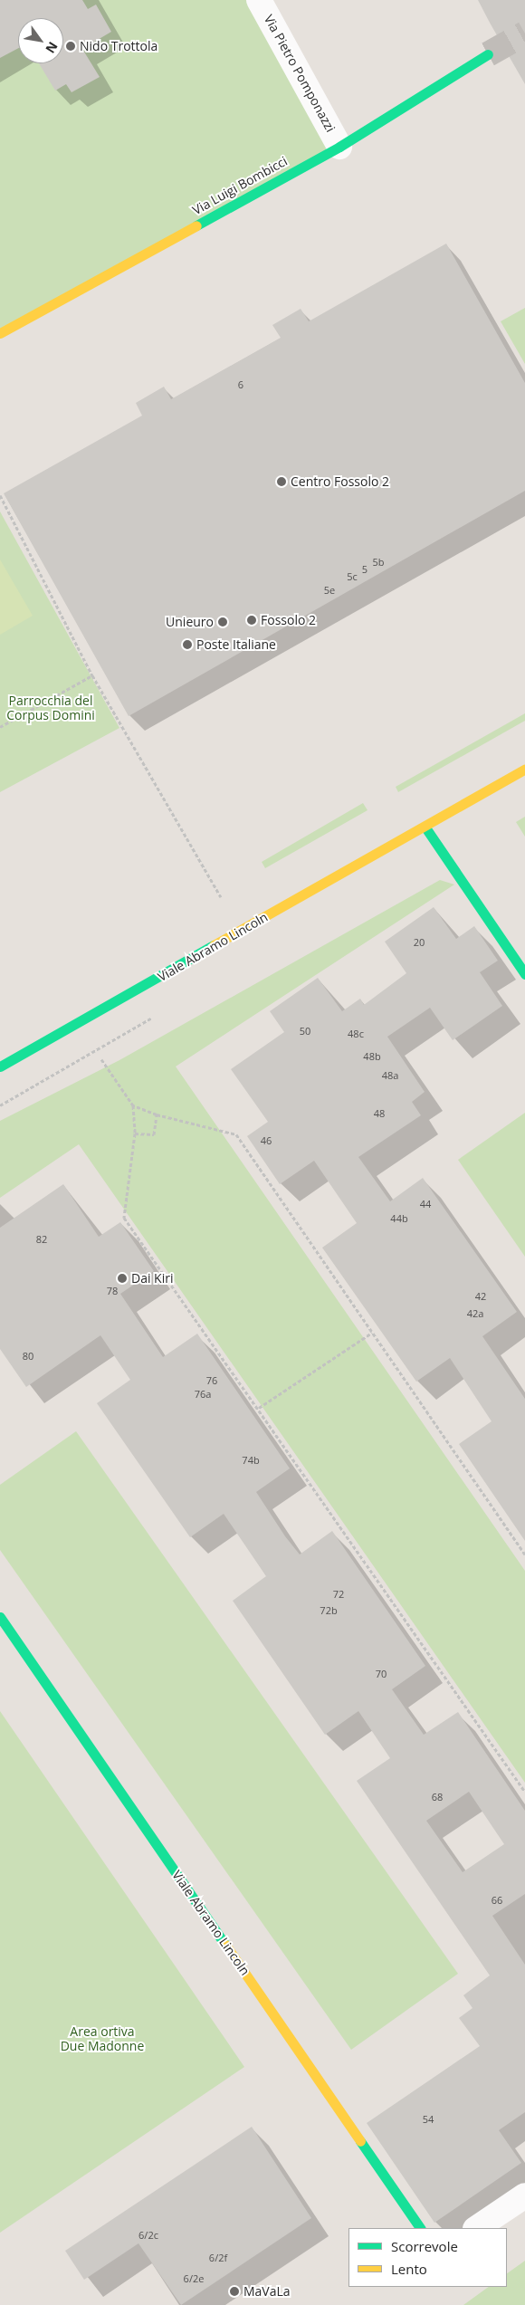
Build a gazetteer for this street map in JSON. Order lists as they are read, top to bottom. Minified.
{"streets":{"street":["Via Pietro Pomponazzi","Via Luigi Bombicci","Viale Abramo Lincoln"]},"crossings":[["Via Pietro Pomponazzi","Via Luigi Bombicci"]],"parks":["Parrocchia del Corpus Domini","Area ortiva Due Madonne"],"places":["Nido Trottola","Centro Fossolo 2","Fossolo 2","Unieuro","Poste Italiane","Dai Kiri","MaVaLa"],"house_numbers":["6","5b","5","5c","5e","20","50","48c","48b","48a","48","46","44","44b","82","78","42","42a","80","76","76a","74b","72","72b","70","68","66","54","6/2c","6/2f","6/2e"],"legend":["Scorrevole","Lento"],"north":"bottom right"}
